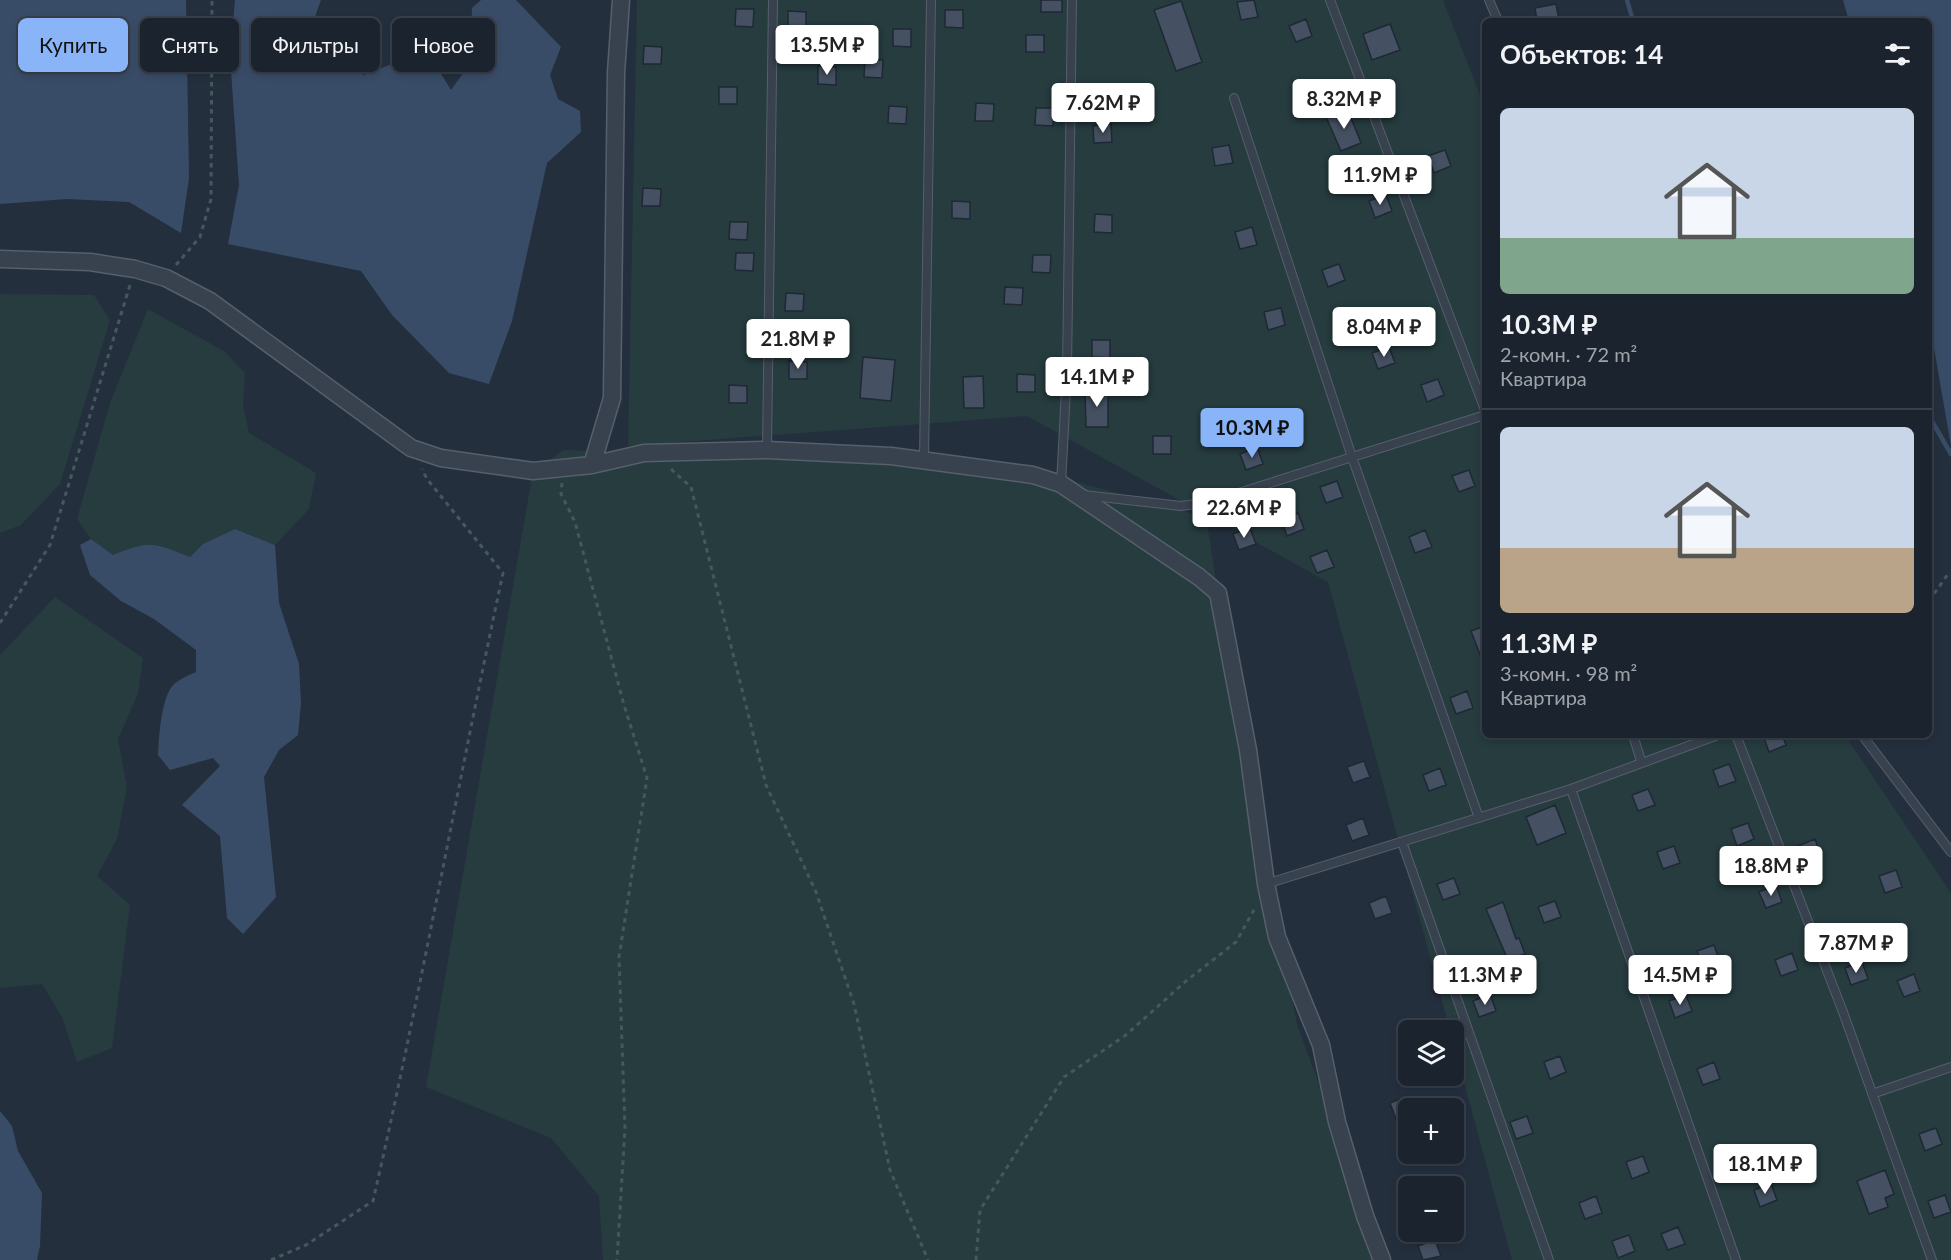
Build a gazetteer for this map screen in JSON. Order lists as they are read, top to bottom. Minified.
{"page":{"chip":["Купить","Снять","Фильтры","Новое"],"heading":"Объектов: 14","price":["13.5M ₽","8.32M ₽","7.62M ₽","11.9M ₽","8.04M ₽","21.8M ₽","14.1M ₽","10.3M ₽","22.6M ₽","18.8M ₽","7.87M ₽","11.3M ₽","14.5M ₽","18.1M ₽"],"list":[{"name":"10.3M ₽","note":"2-комн. · 72 m² · Квартира"},{"name":"11.3M ₽","note":"3-комн. · 98 m² · Квартира"}],"map_buttons":["+","−"]}}
